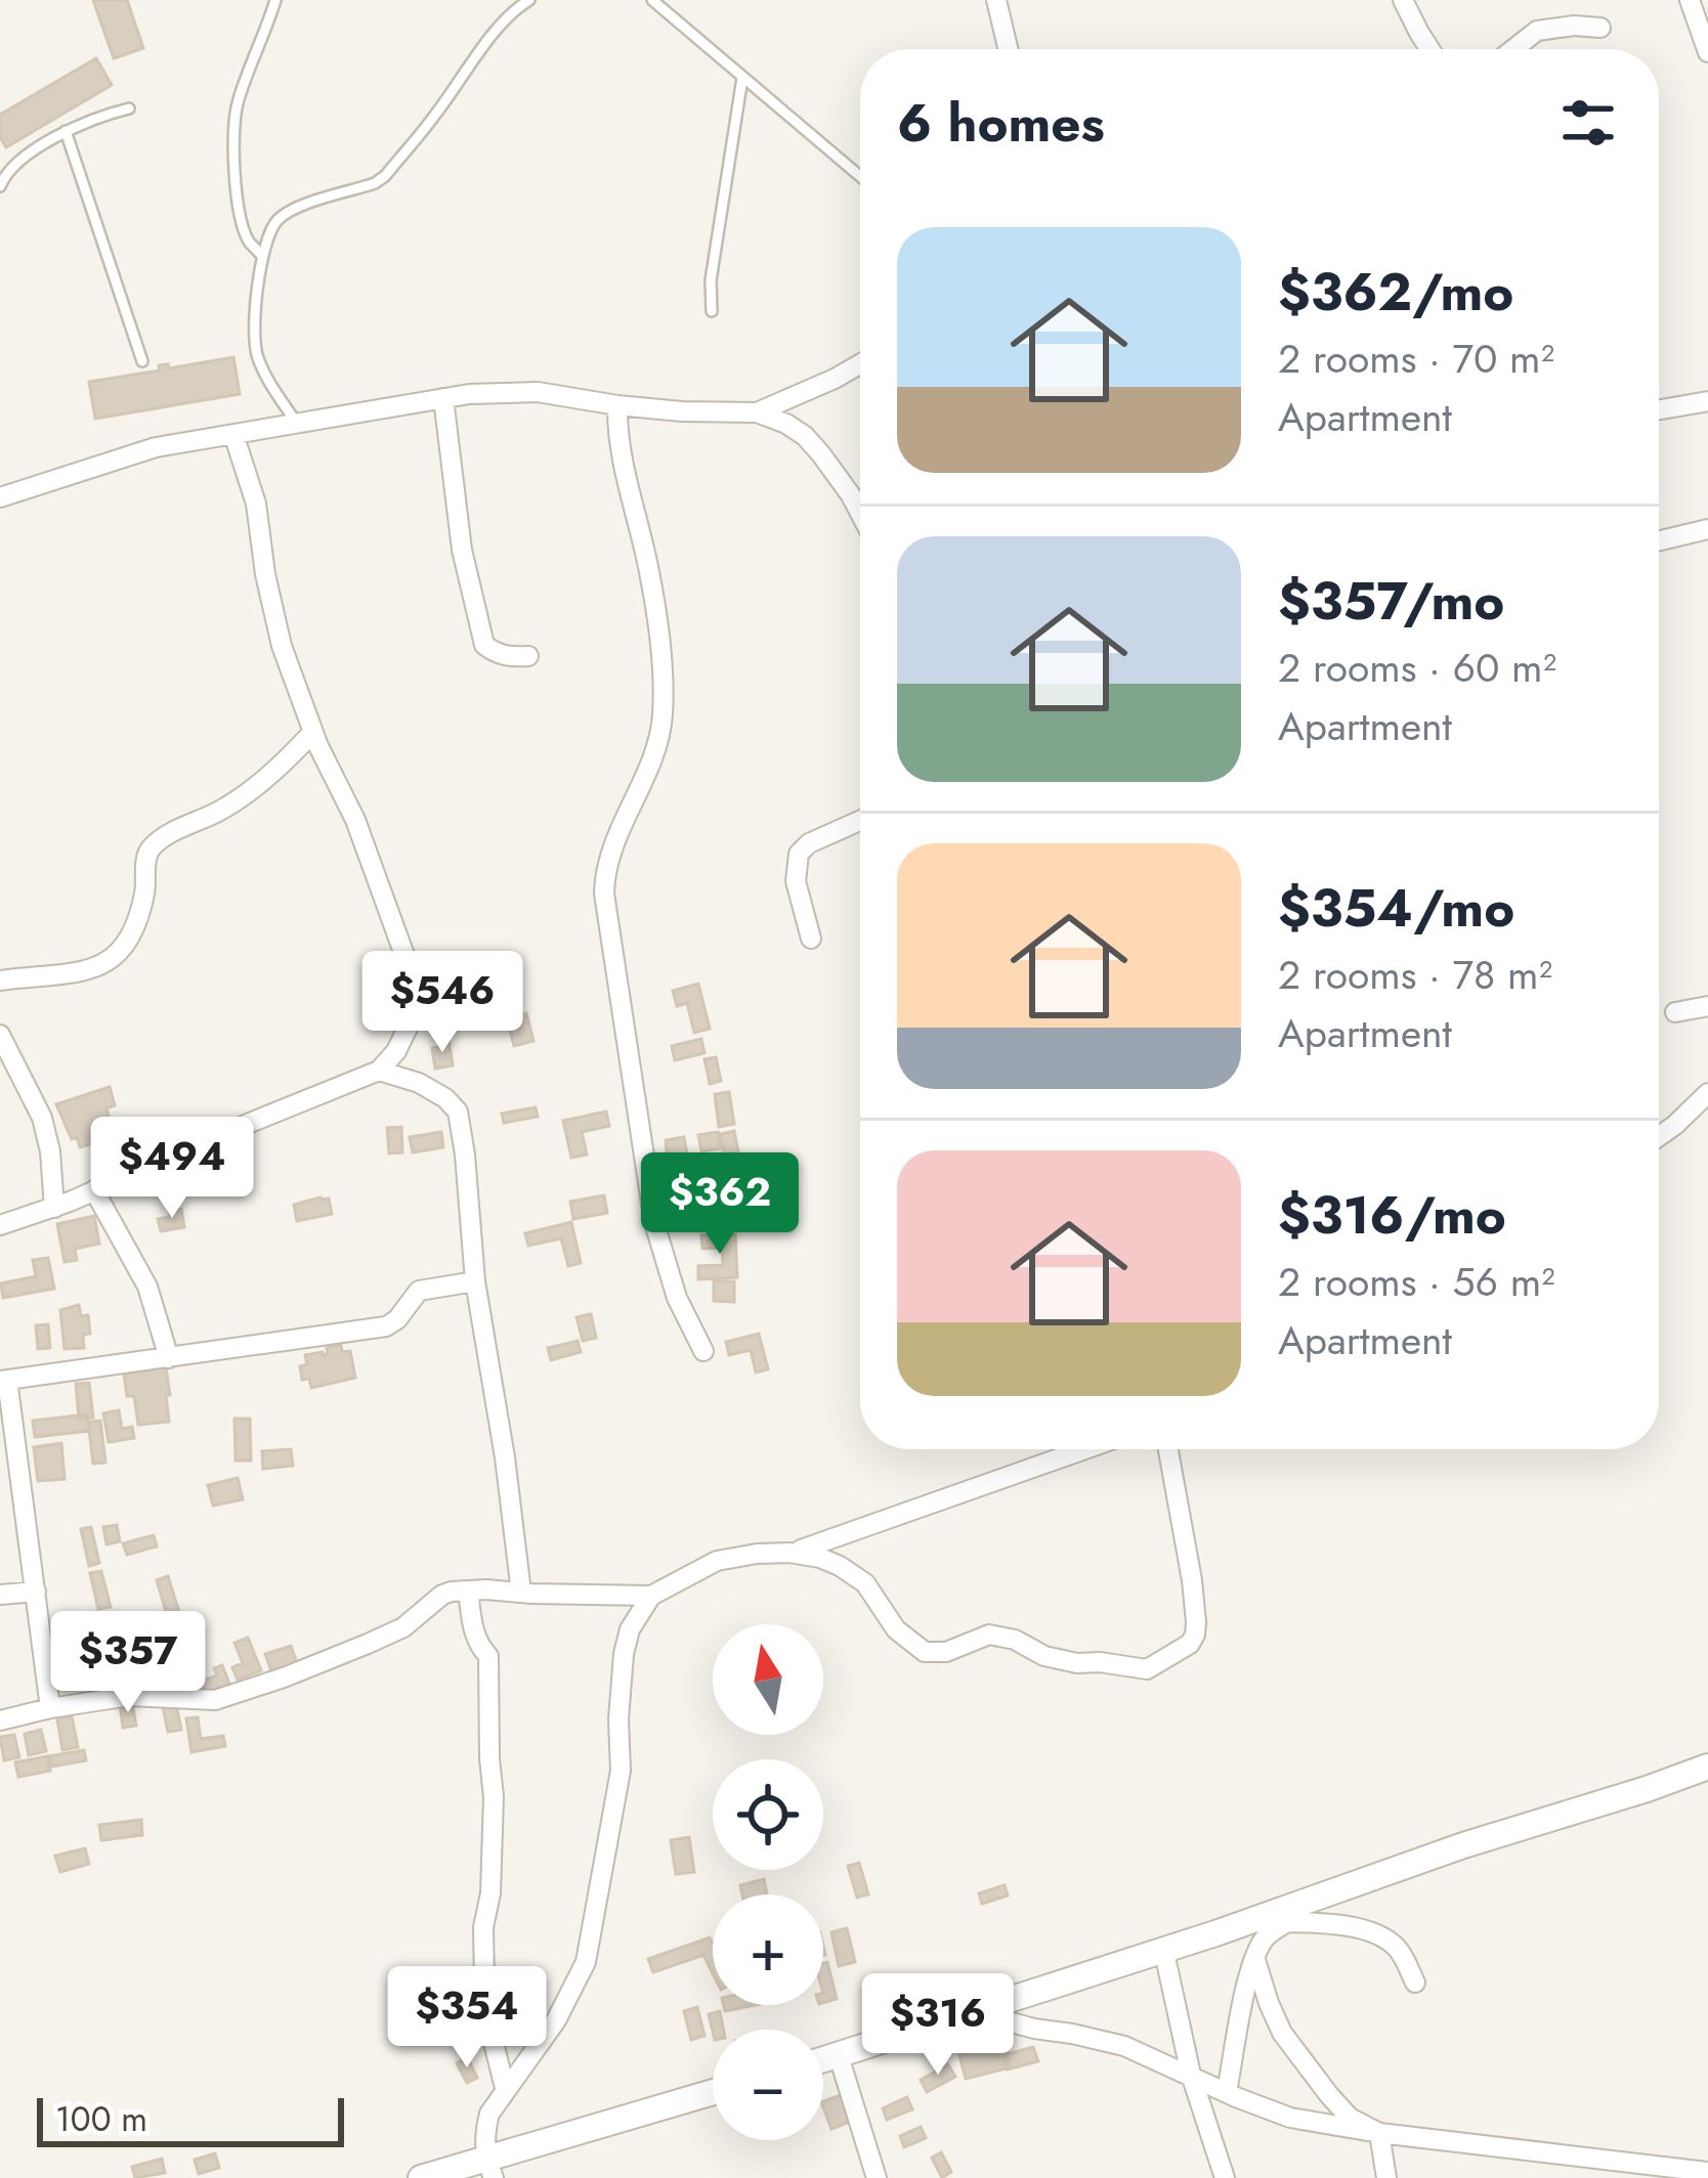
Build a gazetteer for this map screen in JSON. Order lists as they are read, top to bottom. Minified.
{"scale_bar":"100 m","north":"top","page":{"heading":"6 homes","list":[{"name":"$362/mo","note":"2 rooms · 70 m² · Apartment"},{"name":"$357/mo","note":"2 rooms · 60 m² · Apartment"},{"name":"$354/mo","note":"2 rooms · 78 m² · Apartment"},{"name":"$316/mo","note":"2 rooms · 56 m² · Apartment"}],"price":["$546","$494","$362","$357","$354","$316"],"map_buttons":["+","−"],"scale":"100 m"}}
